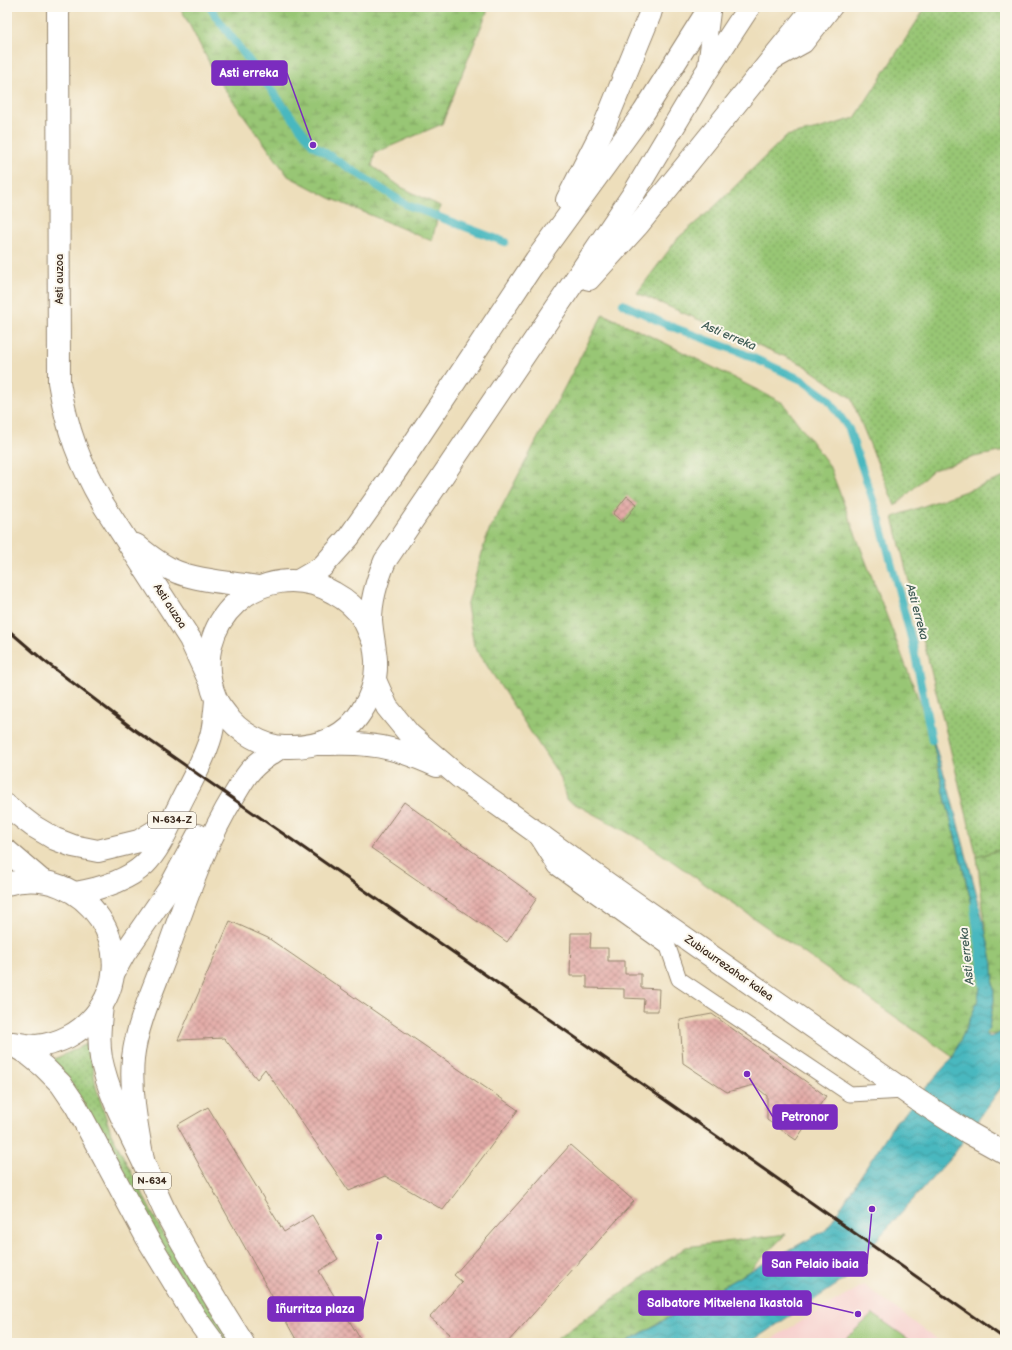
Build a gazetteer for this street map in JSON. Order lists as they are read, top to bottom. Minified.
{"streets":{"main road":["Asti auzoa","N-634-Z","Zubiaurrezahar kalea","N-634"]},"crossings":[["Asti auzoa","N-634-Z"],["Asti auzoa","Zubiaurrezahar kalea"],["N-634-Z","N-634"]],"water":["Asti erreka"],"places":["Asti erreka","Petronor","San Pelaio ibaia","Iñurritza plaza","Salbatore Mitxelena Ikastola"]}
